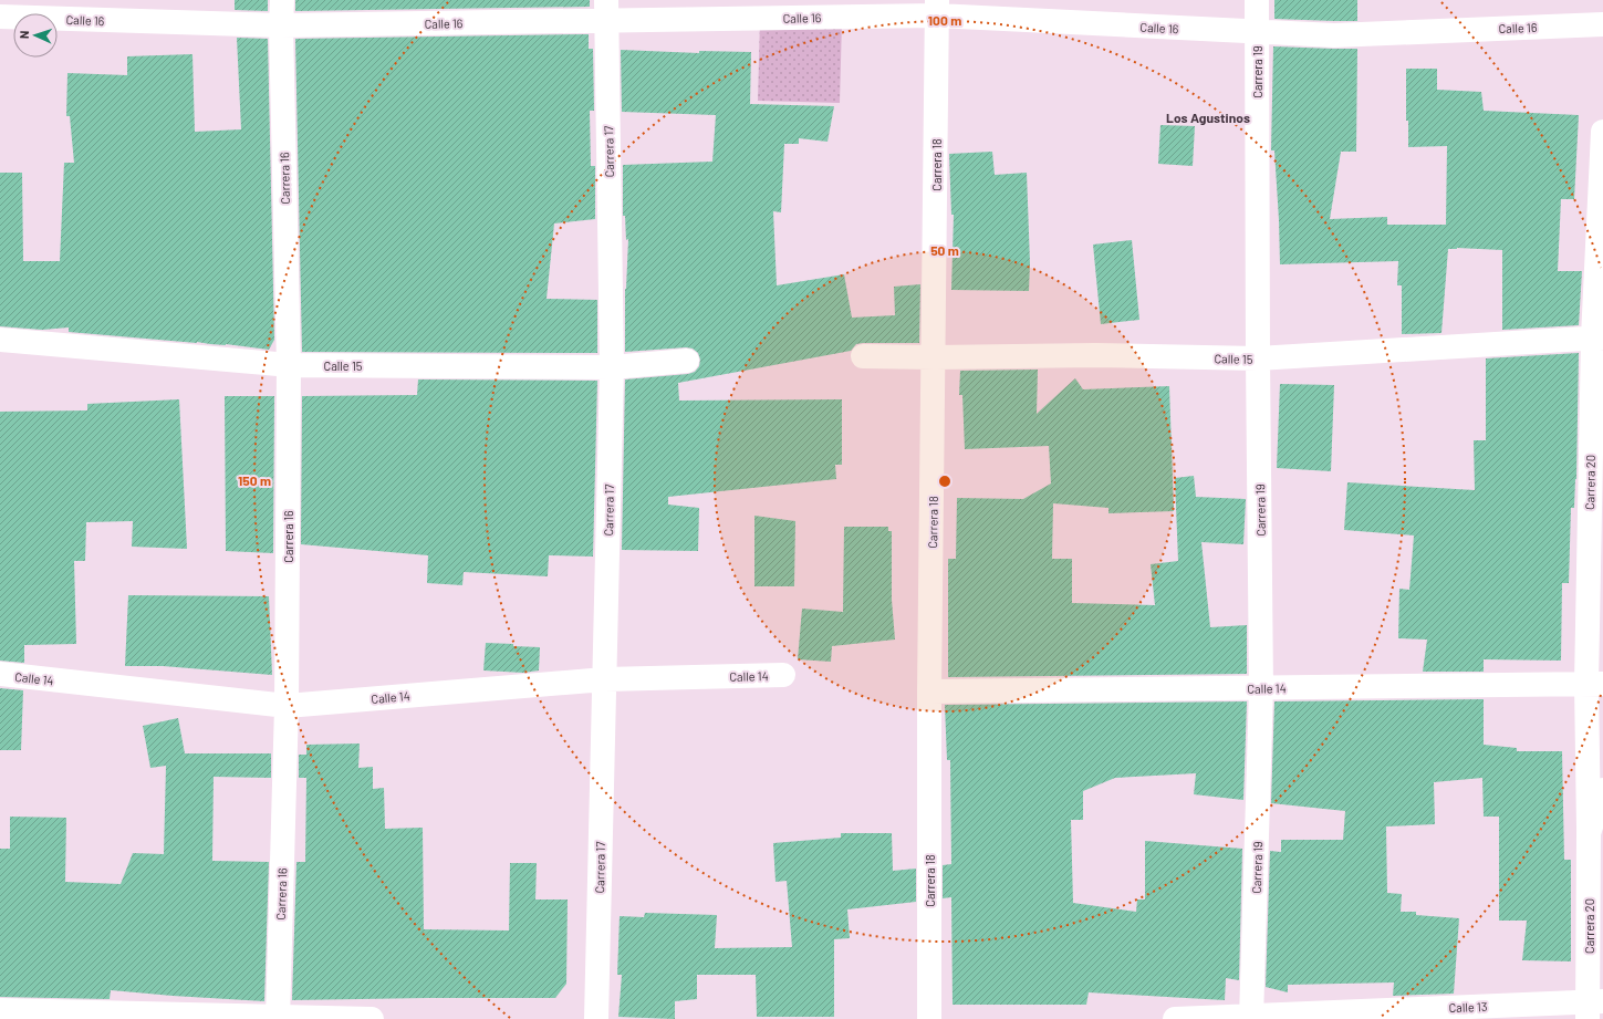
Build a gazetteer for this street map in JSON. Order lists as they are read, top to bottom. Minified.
{"streets":{"street":["Calle 16","Carrera 19","Carrera 17","Carrera 18","Carrera 16","Calle 15","Carrera 20","Calle 14","Calle 13"]},"crossings":[["Calle 16","Carrera 19"],["Calle 16","Carrera 17"],["Calle 16","Carrera 18"],["Calle 16","Carrera 16"],["Carrera 19","Calle 15"],["Carrera 19","Calle 14"],["Carrera 19","Calle 13"],["Carrera 17","Calle 15"],["Carrera 17","Calle 14"],["Carrera 18","Calle 15"],["Carrera 18","Calle 14"],["Carrera 16","Calle 15"],["Carrera 16","Calle 14"],["Calle 15","Carrera 20"],["Carrera 20","Calle 14"],["Carrera 20","Calle 13"]],"districts":["Los Agustinos"],"north":"left","rings":["100 m","50 m","150 m"]}
